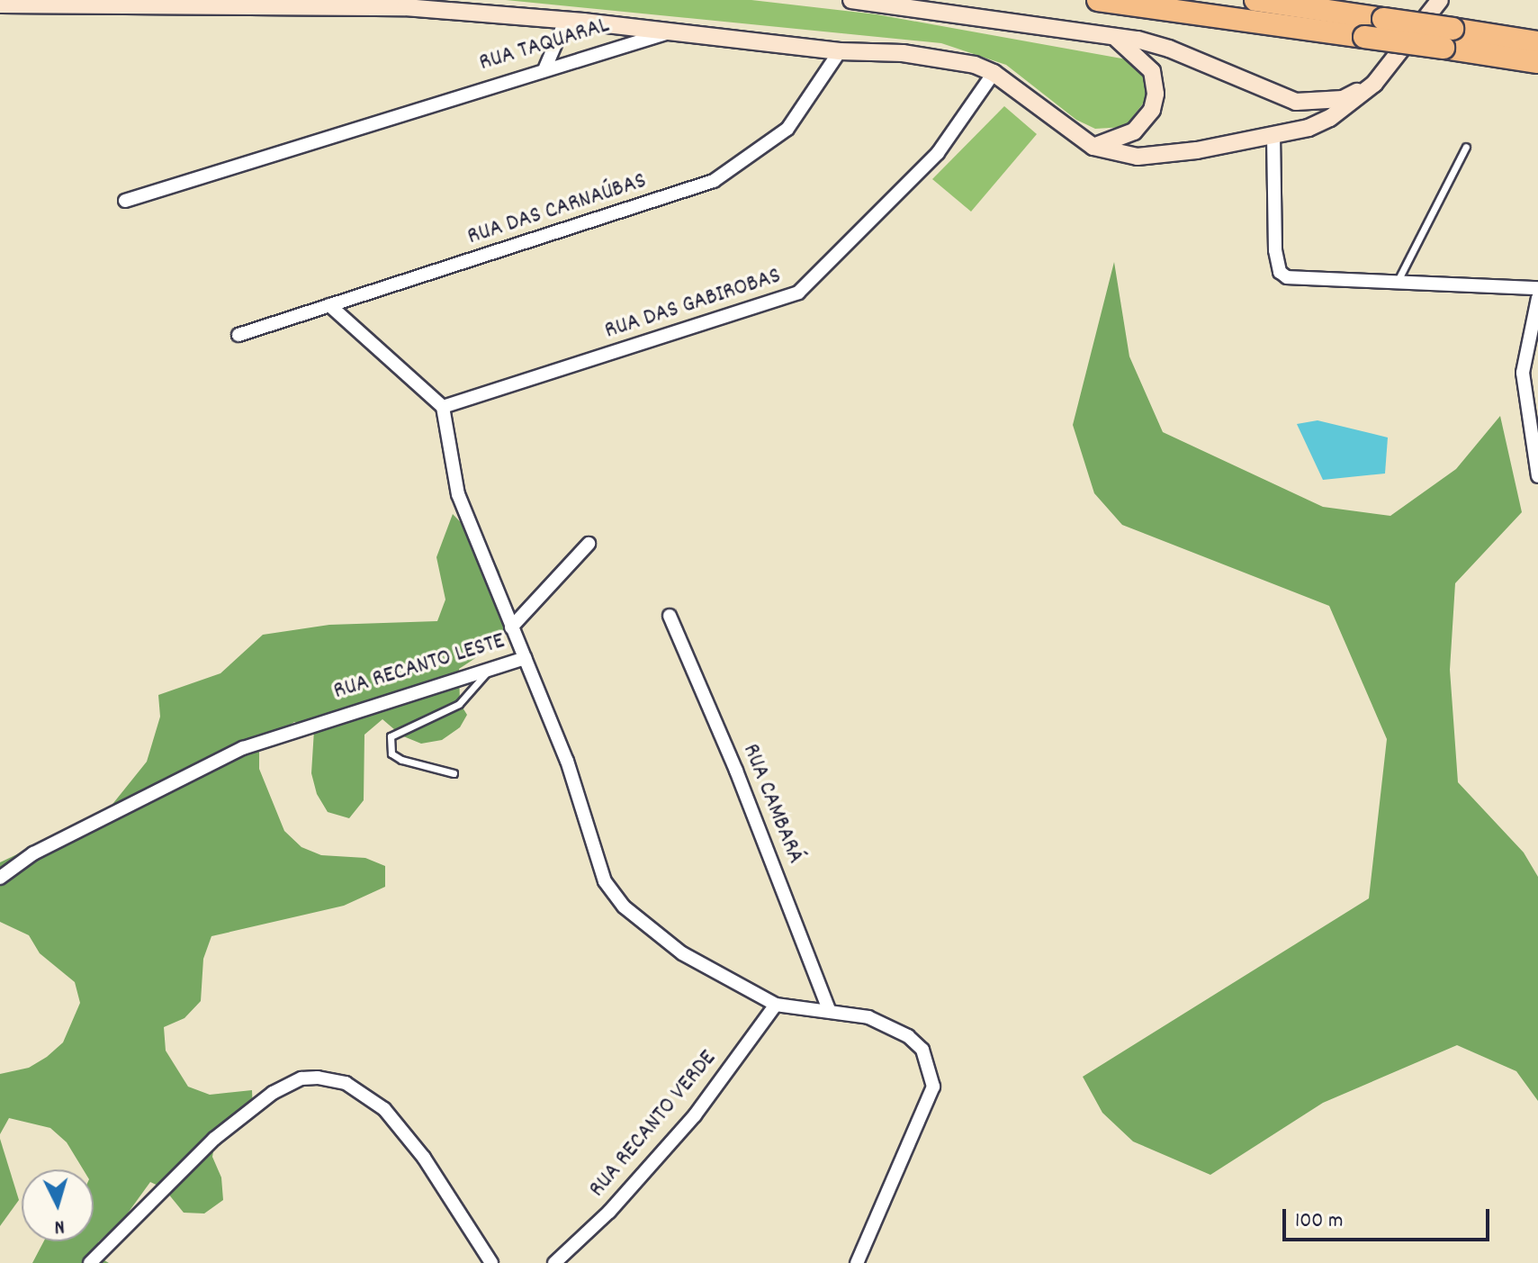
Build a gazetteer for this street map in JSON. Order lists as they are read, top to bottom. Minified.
{"streets":{"main road":["RUA TAQUARAL"],"street":["RUA DAS CARNAÚBAS","RUA DAS GABIROBAS","RUA RECANTO LESTE","RUA CAMBARÁ","RUA RECANTO VERDE"]},"crossings":[["RUA TAQUARAL","RUA DAS CARNAÚBAS"],["RUA TAQUARAL","RUA DAS GABIROBAS"],["RUA RECANTO LESTE","RUA RECANTO VERDE"]],"scale_bar":"100 m","north":"bottom"}
